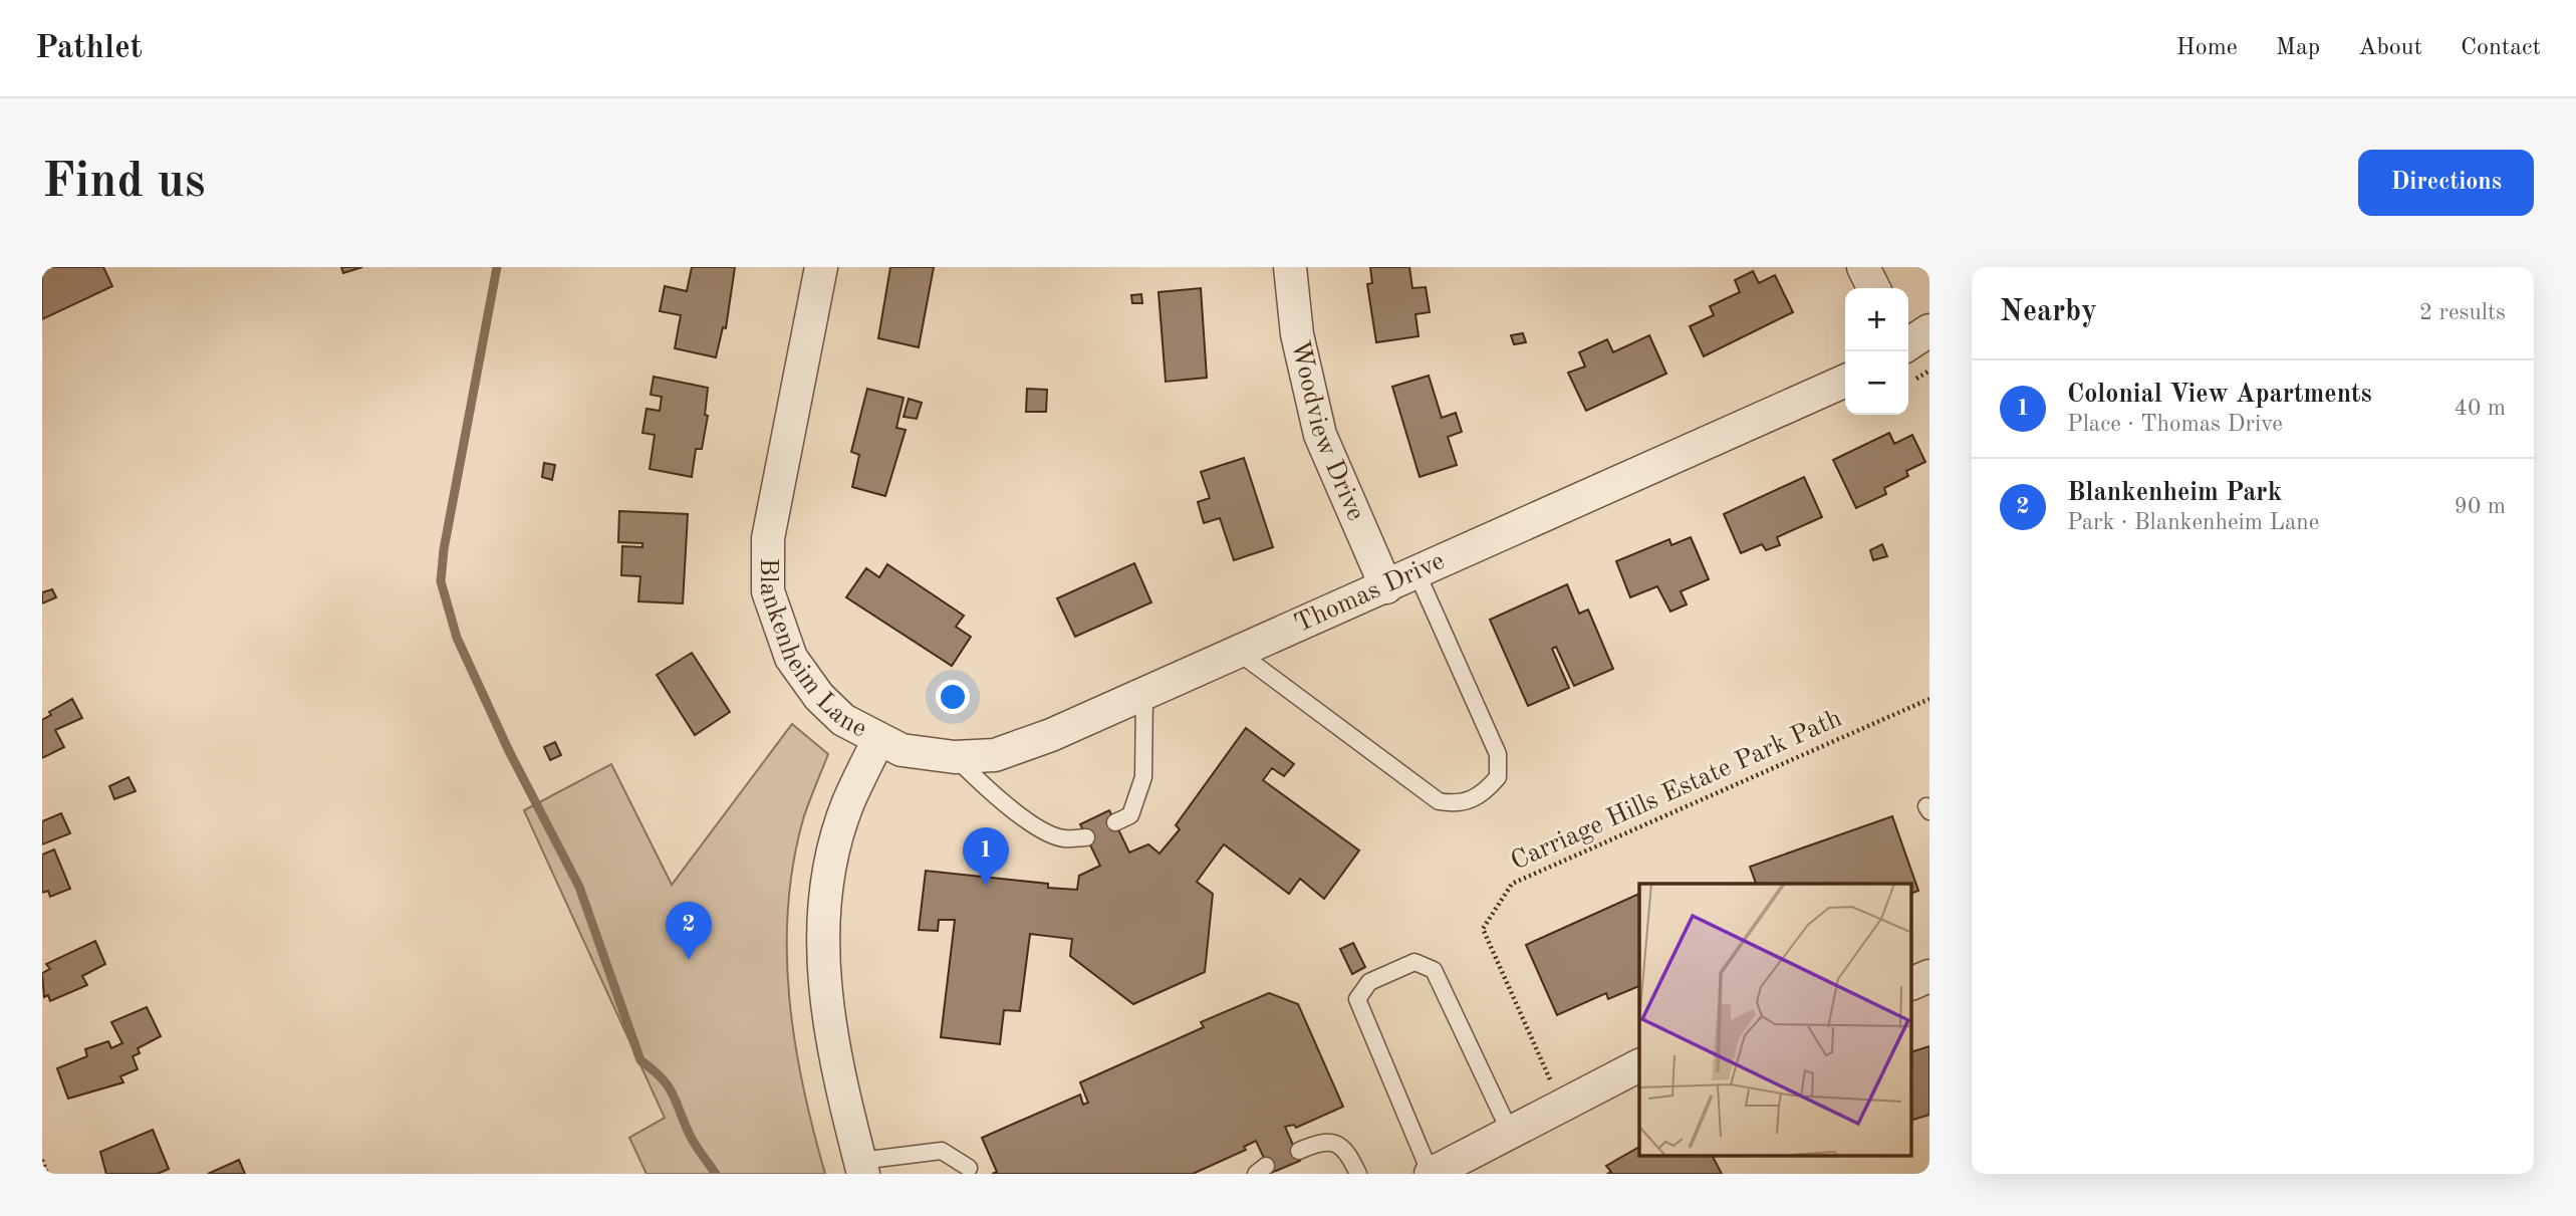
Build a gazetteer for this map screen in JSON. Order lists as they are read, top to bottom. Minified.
{"streets":{"street":["Woodview Drive","Thomas Drive","Blankenheim Lane"],"path":["Carriage Hills Estate Park Path"]},"crossings":[["Woodview Drive","Thomas Drive"],["Thomas Drive","Blankenheim Lane"]],"page":{"header":"Pathlet","nav":["Home","Map","About","Contact"],"buttons":"Directions","title":"Find us","heading":["Nearby","2 results"],"map_buttons":["+","−"],"list":[{"mark":"1","name":"Colonial View Apartments","note":"Place · Thomas Drive","value":"40 m"},{"mark":"2","name":"Blankenheim Park","note":"Park · Blankenheim Lane","value":"90 m"}],"pins":["1","2"]}}
